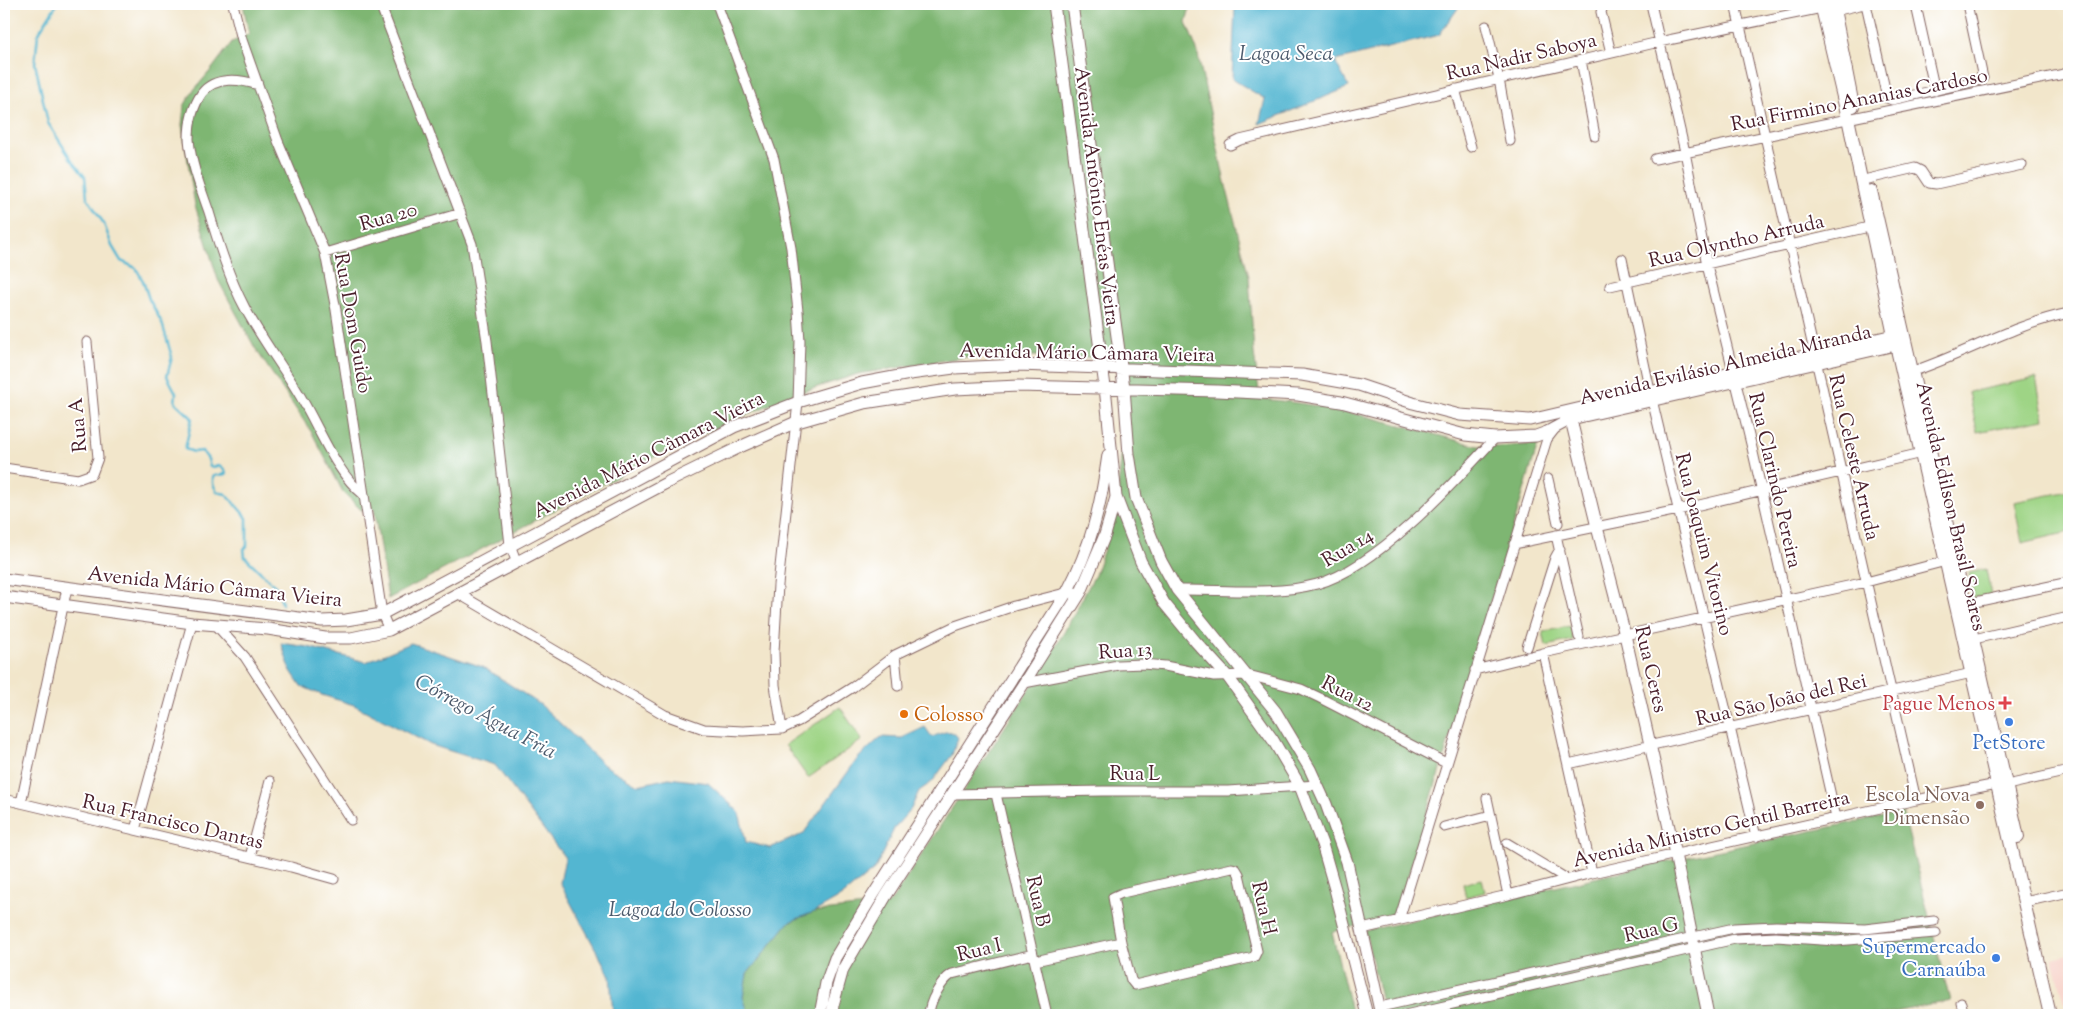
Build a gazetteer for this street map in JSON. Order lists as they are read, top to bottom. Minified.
{"streets":{"main road":["Avenida Edilson Brasil Soares"],"street":["Rua Nadir Saboya","Rua Firmino Ananias Cardoso","Avenida Antônio Enéas Vieira","Rua 20","Rua Olyntho Arruda","Rua Dom Guido","Avenida Mário Câmara Vieira","Avenida Evilásio Almeida Miranda","Rua A","Rua Celeste Arruda","Rua Clarindo Pereira","Rua Joaquim Vitorino","Rua 14","Rua 13","Rua Ceres","Rua 12","Rua São João del Rei","Rua L","Rua Francisco Dantas","Avenida Ministro Gentil Barreira","Rua B","Rua H","Rua G","Rua I"]},"crossings":[["Rua Nadir Saboya","Rua Celeste Arruda"],["Rua Nadir Saboya","Rua Clarindo Pereira"],["Rua Nadir Saboya","Avenida Edilson Brasil Soares"],["Rua Firmino Ananias Cardoso","Rua Celeste Arruda"],["Rua Firmino Ananias Cardoso","Rua Clarindo Pereira"],["Rua Firmino Ananias Cardoso","Avenida Edilson Brasil Soares"],["Avenida Antônio Enéas Vieira","Avenida Mário Câmara Vieira"],["Avenida Antônio Enéas Vieira","Rua 14"],["Avenida Antônio Enéas Vieira","Rua 13"],["Avenida Antônio Enéas Vieira","Rua 12"],["Avenida Antônio Enéas Vieira","Rua L"],["Avenida Antônio Enéas Vieira","Avenida Ministro Gentil Barreira"],["Avenida Antônio Enéas Vieira","Rua G"],["Rua 20","Rua Dom Guido"],["Rua Olyntho Arruda","Rua Celeste Arruda"],["Rua Olyntho Arruda","Rua Clarindo Pereira"],["Rua Olyntho Arruda","Avenida Edilson Brasil Soares"],["Rua Olyntho Arruda","Rua Joaquim Vitorino"],["Rua Dom Guido","Avenida Mário Câmara Vieira"],["Avenida Mário Câmara Vieira","Avenida Evilásio Almeida Miranda"],["Avenida Mário Câmara Vieira","Rua 14"],["Avenida Mário Câmara Vieira","Rua Ceres"],["Avenida Evilásio Almeida Miranda","Rua Celeste Arruda"],["Avenida Evilásio Almeida Miranda","Rua Clarindo Pereira"],["Avenida Evilásio Almeida Miranda","Avenida Edilson Brasil Soares"],["Avenida Evilásio Almeida Miranda","Rua Joaquim Vitorino"],["Avenida Evilásio Almeida Miranda","Rua Ceres"],["Rua Celeste Arruda","Rua São João del Rei"],["Rua Celeste Arruda","Avenida Ministro Gentil Barreira"],["Rua Clarindo Pereira","Rua São João del Rei"],["Rua Clarindo Pereira","Avenida Ministro Gentil Barreira"],["Avenida Edilson Brasil Soares","Rua São João del Rei"],["Avenida Edilson Brasil Soares","Avenida Ministro Gentil Barreira"],["Rua Joaquim Vitorino","Rua São João del Rei"],["Rua Joaquim Vitorino","Avenida Ministro Gentil Barreira"],["Rua 13","Rua 12"],["Rua Ceres","Rua São João del Rei"],["Rua Ceres","Avenida Ministro Gentil Barreira"],["Rua Ceres","Rua G"],["Rua L","Rua B"],["Rua B","Rua I"]],"water":["Lagoa Seca","Córrego Água Fria","Lagoa do Colosso"],"places":{"health":["Pague Menos"],"other":["Colosso","PetStore","Escola Nova Dimensão","Supermercado Carnaúba"]}}
